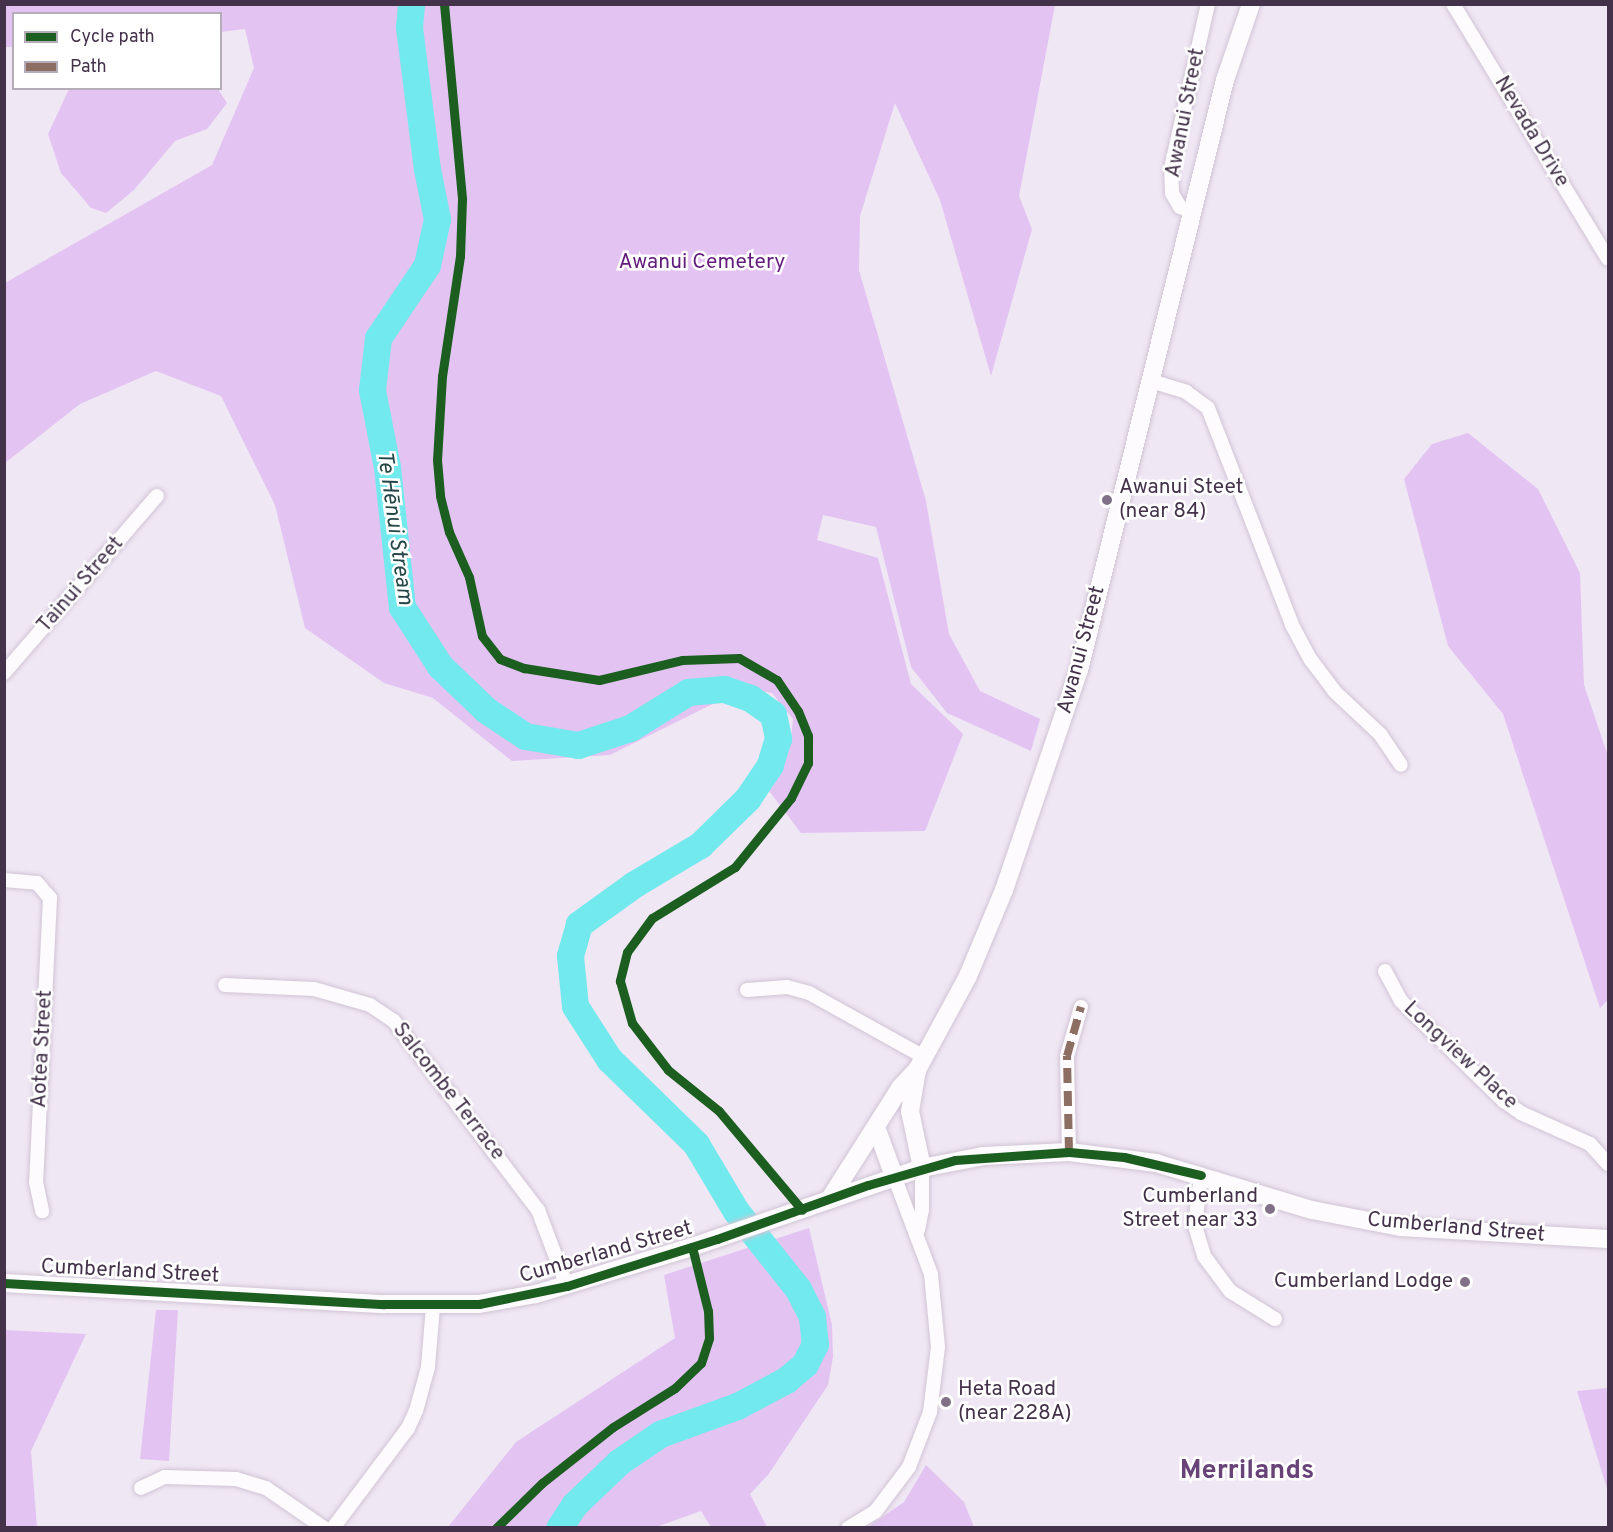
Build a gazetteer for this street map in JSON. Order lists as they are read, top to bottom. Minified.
{"streets":{"main road":["Awanui Street","Cumberland Street"],"street":["Nevada Drive","Tainui Street","Aotea Street","Longview Place","Salcombe Terrace"]},"crossings":[["Awanui Street","Cumberland Street"],["Salcombe Terrace","Cumberland Street"]],"districts":["Merrilands"],"water":["Te Hēnui Stream"],"parks":["Awanui Cemetery"],"places":["Awanui Steet (near 84)","Cumberland Street near 33","Cumberland Lodge","Heta Road (near 228A)"],"legend":["Cycle path","Path"]}
